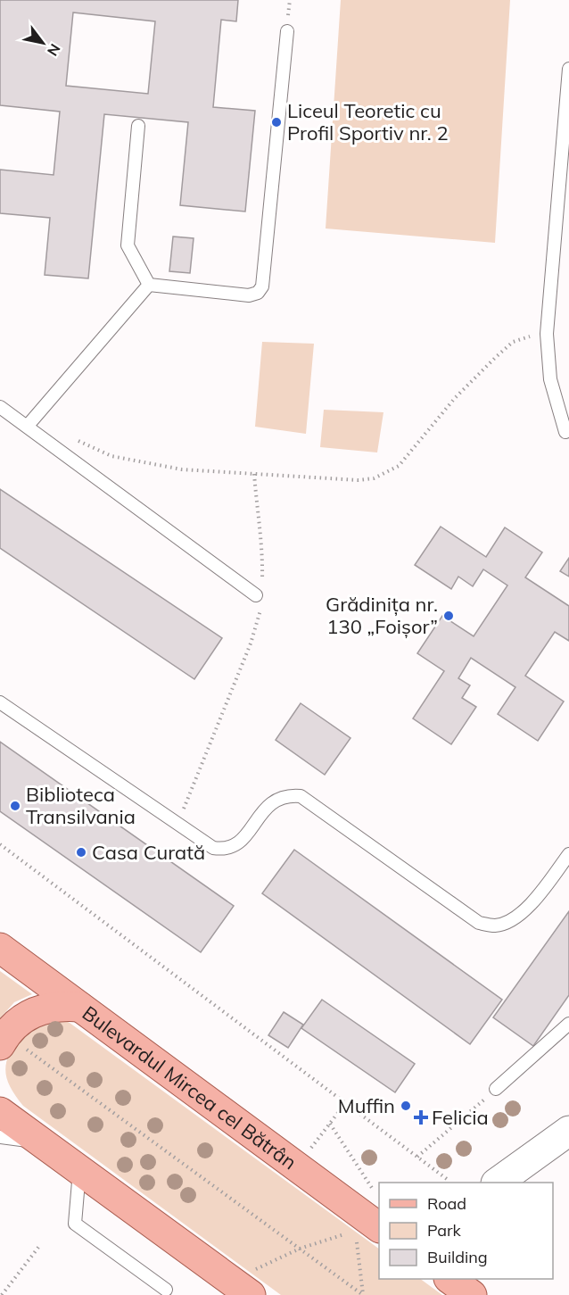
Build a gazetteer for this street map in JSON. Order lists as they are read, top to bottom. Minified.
{"streets":{"main road":["Bulevardul Mircea cel Bătrân"]},"places":{"other":["Liceul Teoretic cu Profil Sportiv nr. 2","Grădinița nr. 130 „Foișor”","Biblioteca Transilvania","Casa Curată","Muffin"],"health":["Felicia"]},"legend":["Road","Park","Building"],"north":"bottom right"}
